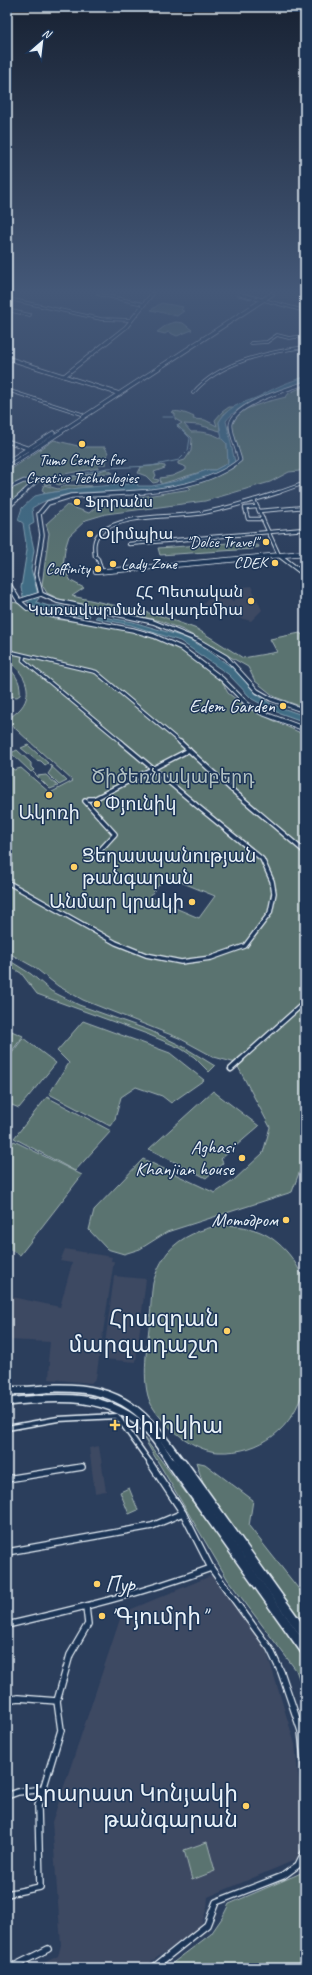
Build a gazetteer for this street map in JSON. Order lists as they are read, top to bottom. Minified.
{"parks":["Ծիծեռնակաբերդ"],"places":{"other":["Tumo Center for Creative Technologies","Ֆլորանս","Օլիմպիա","\"Dolce Travel\"","CDEK","Lady Zone","Coffinity","ՀՀ Պետական Կառավարման ակադեմիա","Edem Garden","Ակոռի","Փյունիկ","Ցեղասպանության թանգարան","Անմար կրակի","Aghasi Khanjian house","Мотодром","Հրազդան մարզադաշտ","Пур","\"Գյումրի\"","Արարատ Կոնյակի թանգարան"],"health":["Կիլիկիա"]},"north":"top right"}
